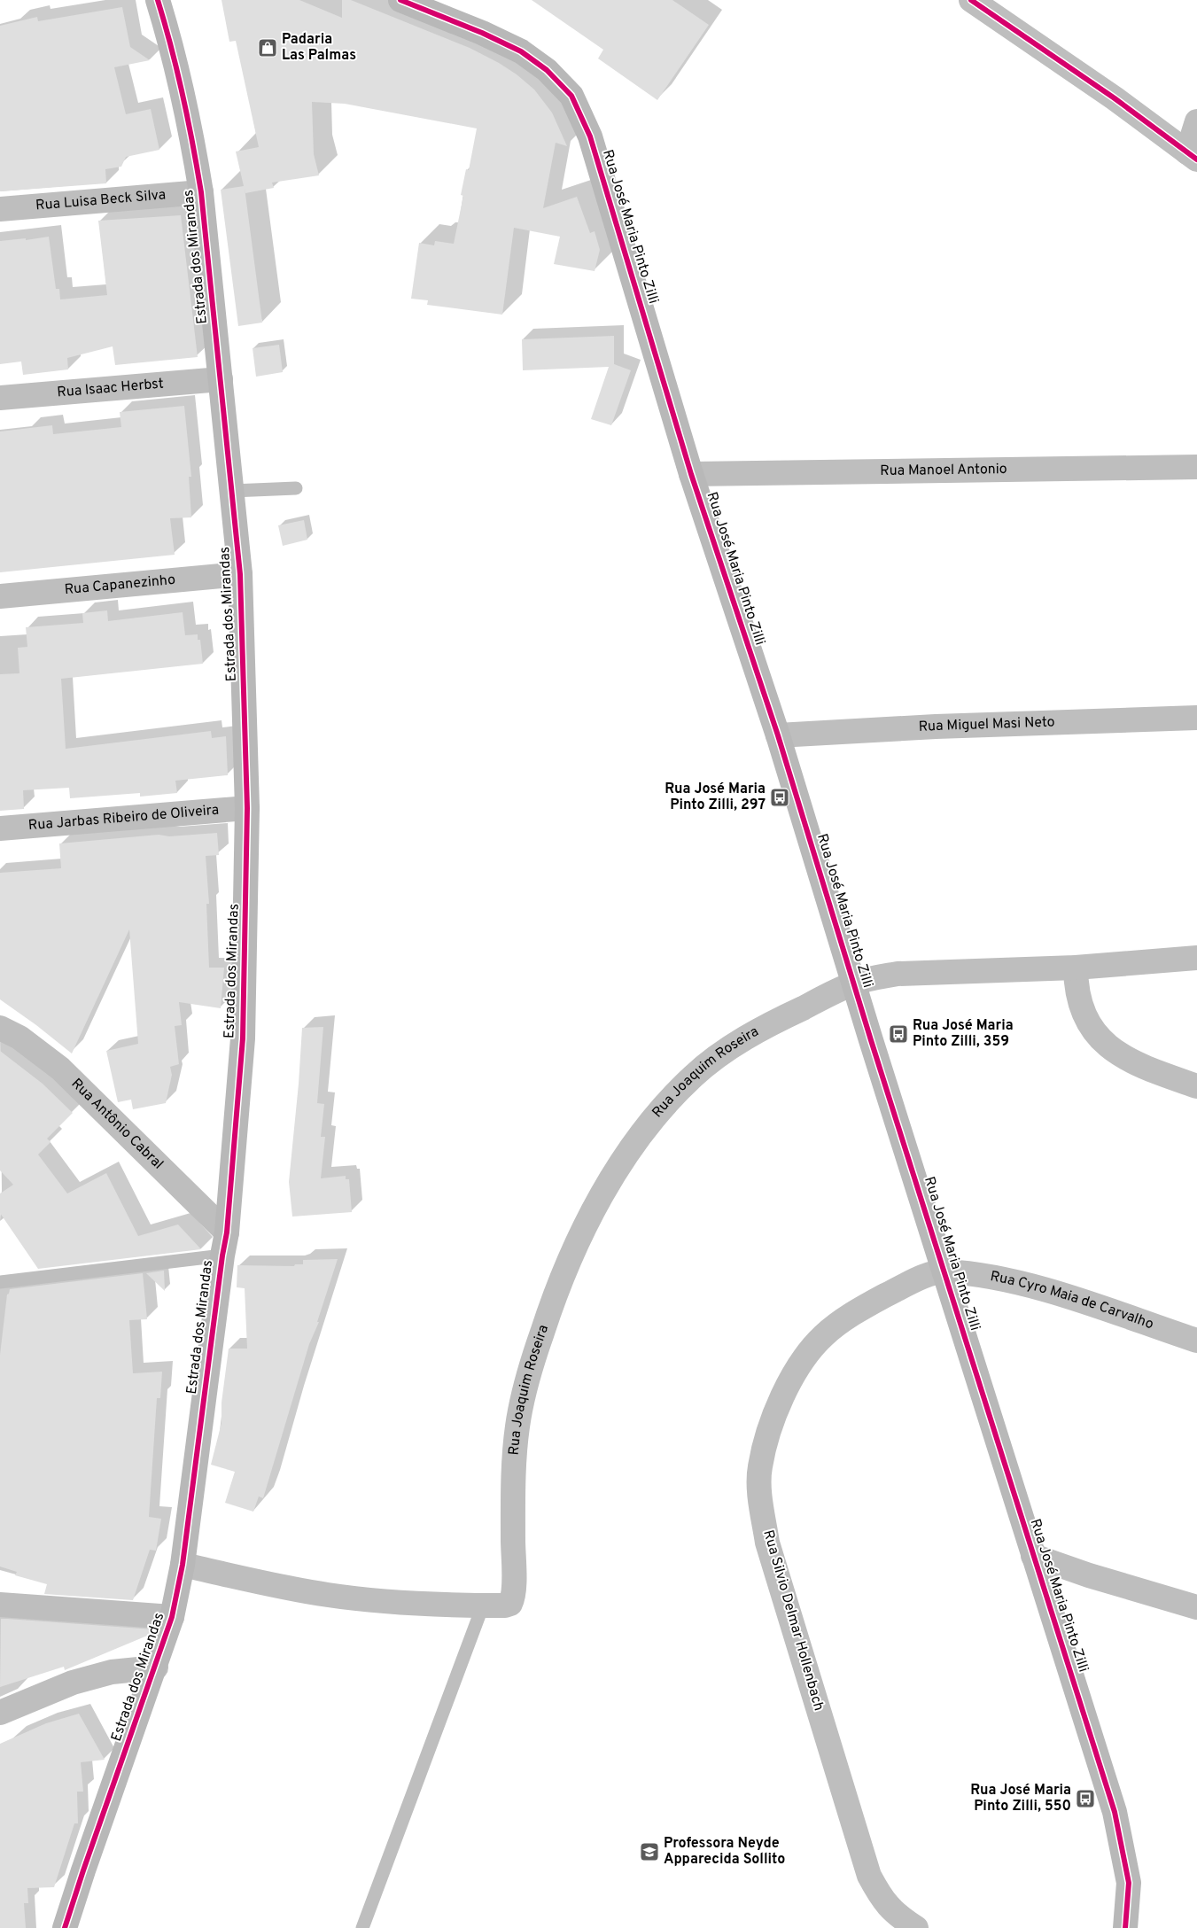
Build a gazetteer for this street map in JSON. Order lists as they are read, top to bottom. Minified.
{"streets":{"street":["Rua Luisa Beck Silva","Rua José Maria Pinto Zilli","Estrada dos Mirandas","Rua Isaac Herbst","Rua Manoel Antonio","Rua Capanezinho","Rua Miguel Masi Neto","Rua Jarbas Ribeiro de Oliveira","Rua Joaquim Roseira","Rua Antônio Cabral","Rua Cyro Maia de Carvalho","Rua Silvio Delmar Hollenbach"]},"crossings":[["Rua Luisa Beck Silva","Estrada dos Mirandas"],["Rua José Maria Pinto Zilli","Rua Manoel Antonio"],["Rua José Maria Pinto Zilli","Rua Miguel Masi Neto"],["Rua José Maria Pinto Zilli","Rua Joaquim Roseira"],["Rua José Maria Pinto Zilli","Rua Cyro Maia de Carvalho"],["Rua José Maria Pinto Zilli","Rua Silvio Delmar Hollenbach"],["Estrada dos Mirandas","Rua Isaac Herbst"],["Estrada dos Mirandas","Rua Capanezinho"],["Estrada dos Mirandas","Rua Jarbas Ribeiro de Oliveira"],["Estrada dos Mirandas","Rua Joaquim Roseira"],["Estrada dos Mirandas","Rua Antônio Cabral"],["Rua Cyro Maia de Carvalho","Rua Silvio Delmar Hollenbach"]],"places":{"shop":["Padaria Las Palmas"],"bus stop":["Rua José Maria Pinto Zilli, 297","Rua José Maria Pinto Zilli, 359","Rua José Maria Pinto Zilli, 550"],"school or university":["Professora Neyde Apparecida Sollito"]}}
